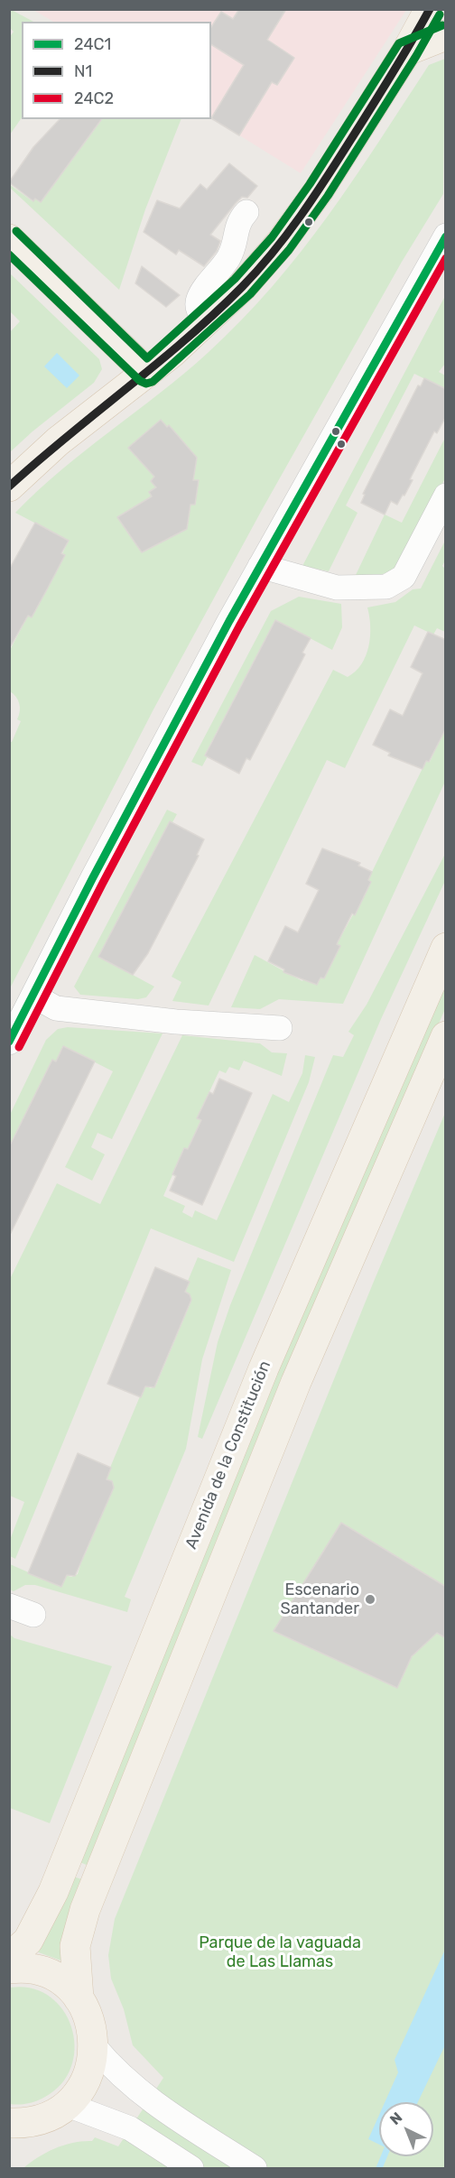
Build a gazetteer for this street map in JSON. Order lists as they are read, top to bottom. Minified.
{"streets":{"main road":["Avenida de la Constitución"]},"parks":["Parque de la vaguada de Las Llamas"],"places":["Escenario Santander"],"lines":["transit line N1","transit line 24C1","transit line 24C2"],"legend":["24C1","N1","24C2"],"north":"top left"}
